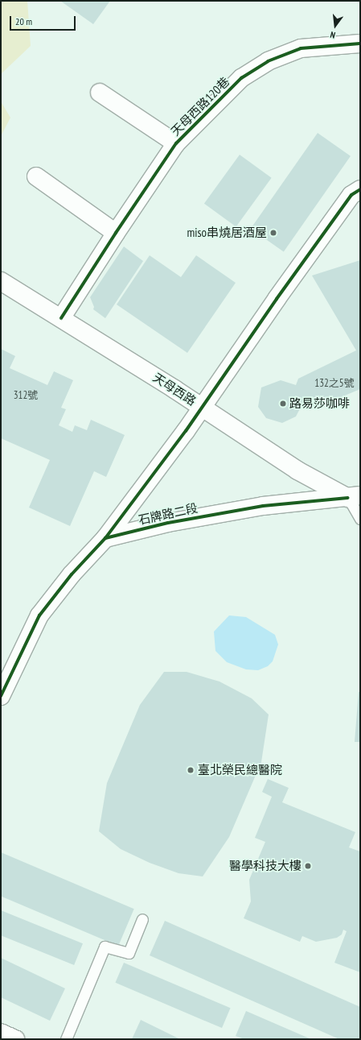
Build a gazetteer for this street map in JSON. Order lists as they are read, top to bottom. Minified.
{"streets":{"street":["天母西路120巷","天母西路","石牌路二段"]},"crossings":[["天母西路120巷","天母西路"],["天母西路","石牌路二段"]],"places":["miso串燒居酒屋","路易莎咖啡","臺北榮民總醫院","醫學科技大樓"],"house_numbers":["132之5號","312號"],"scale_bar":"20 m","north":"bottom"}
